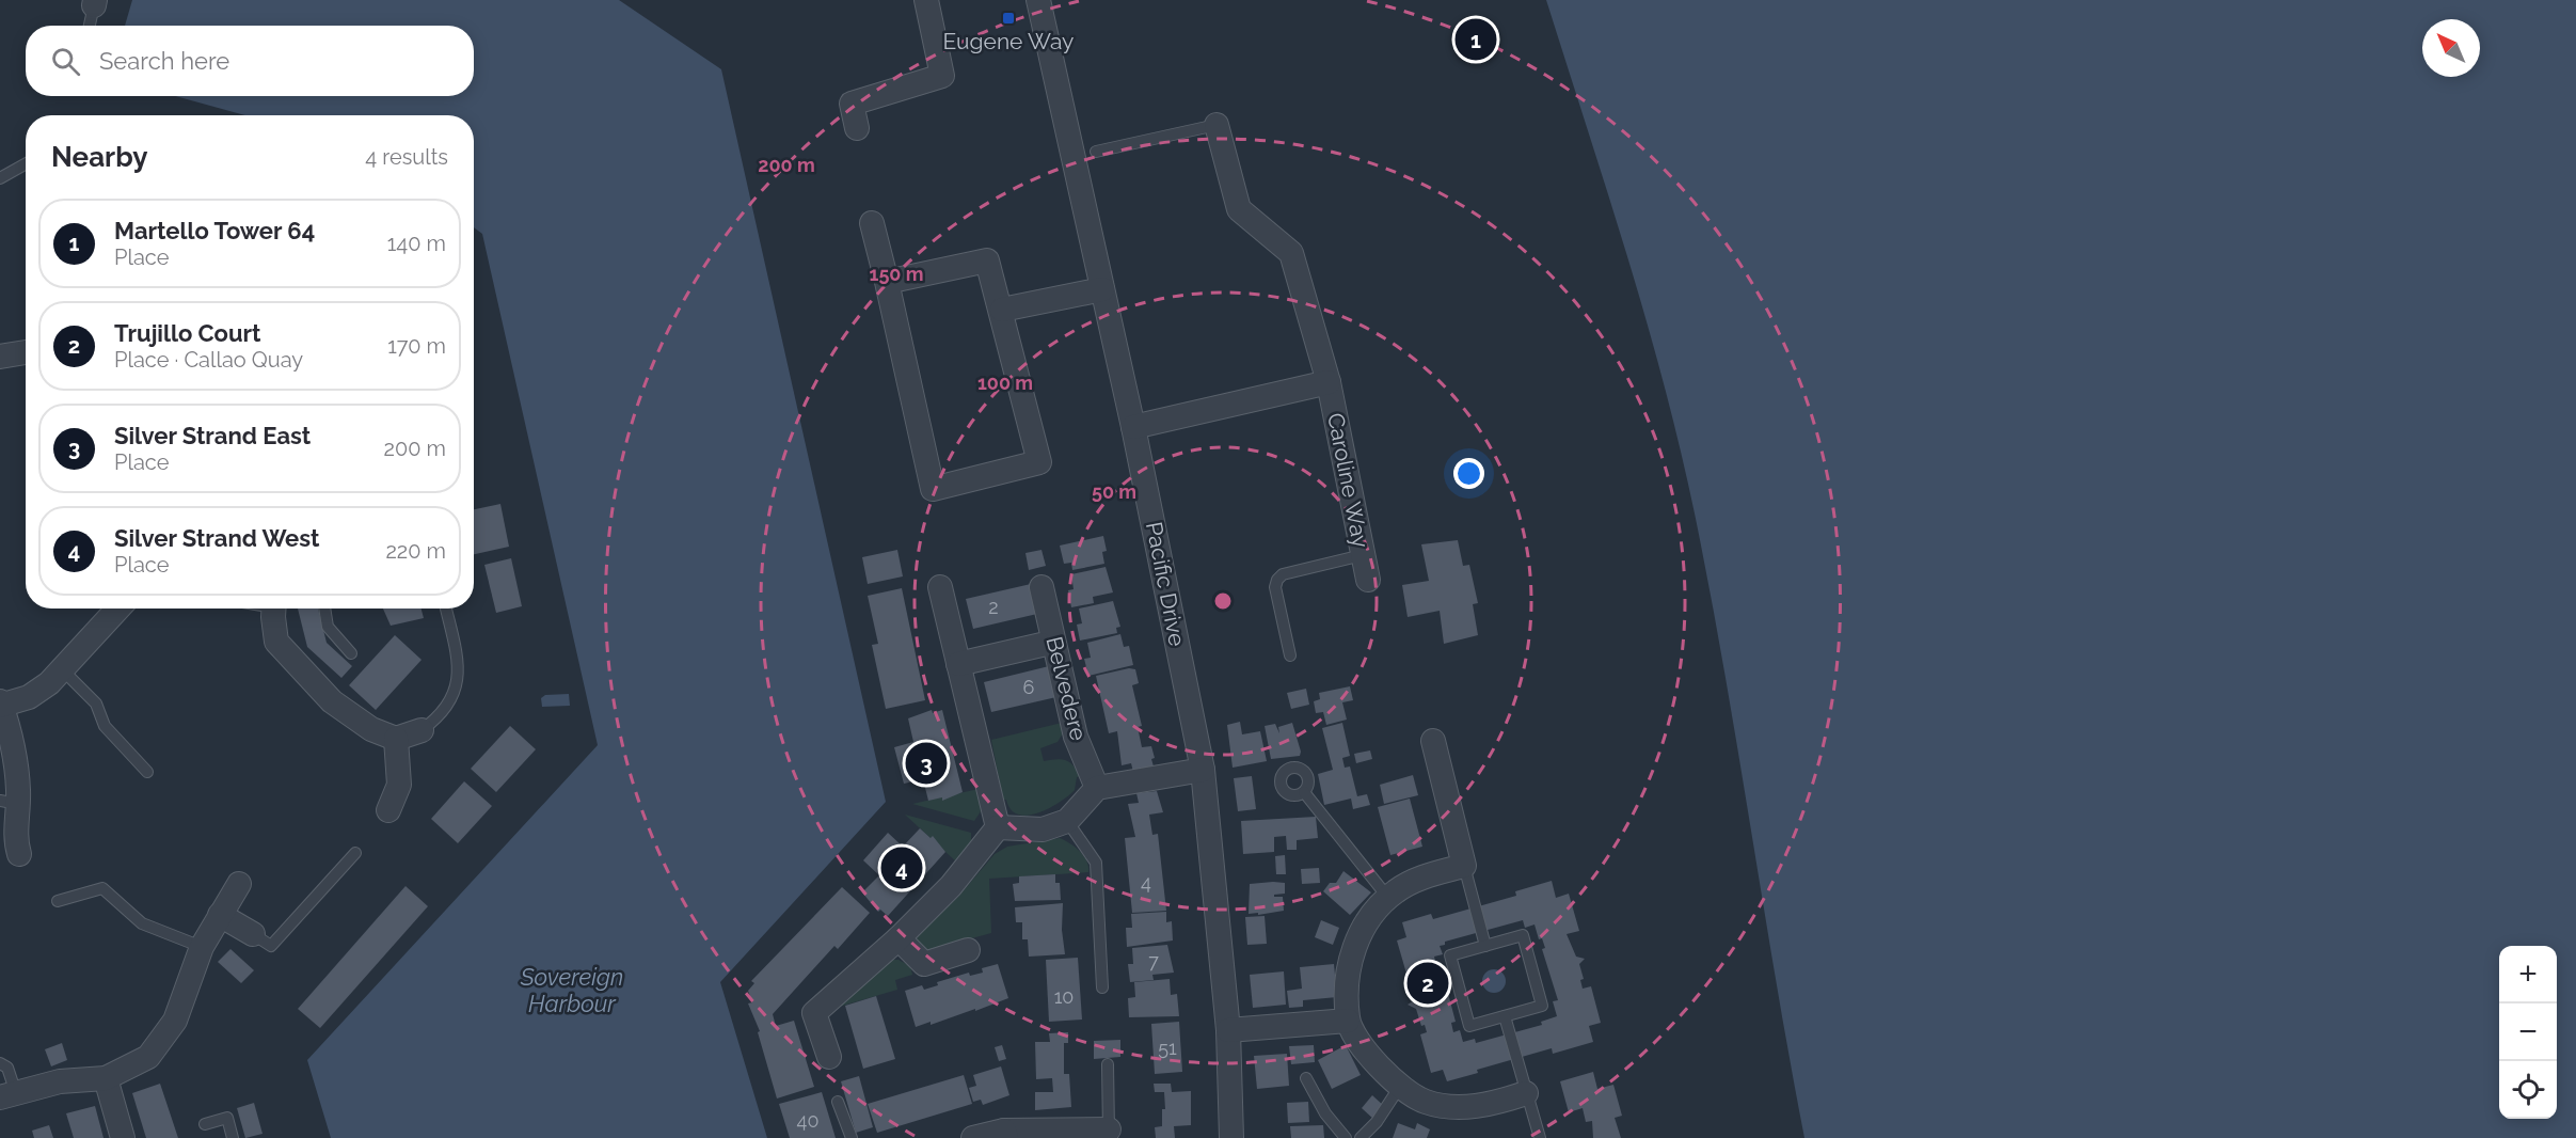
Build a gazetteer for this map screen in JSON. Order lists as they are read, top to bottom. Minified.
{"streets":{"street":["Caroline Way","Pacific Drive","Belvedere"]},"crossings":[["Caroline Way","Pacific Drive"]],"water":["Sovereign Harbour"],"places":{"transit":["Eugene Way"]},"house_numbers":["2","6","4","7","10","51","40"],"north":"top left","page":{"pins":["1","3","4","2"],"search":"Search here","heading":["Nearby","4 results"],"list":[{"mark":"1","name":"Martello Tower 64","note":"Place","value":"140 m"},{"mark":"2","name":"Trujillo Court","note":"Place · Callao Quay","value":"170 m"},{"mark":"3","name":"Silver Strand East","note":"Place","value":"200 m"},{"mark":"4","name":"Silver Strand West","note":"Place","value":"220 m"}],"map_buttons":["+","−"]},"rings":["200 m","150 m","100 m","50 m"]}
